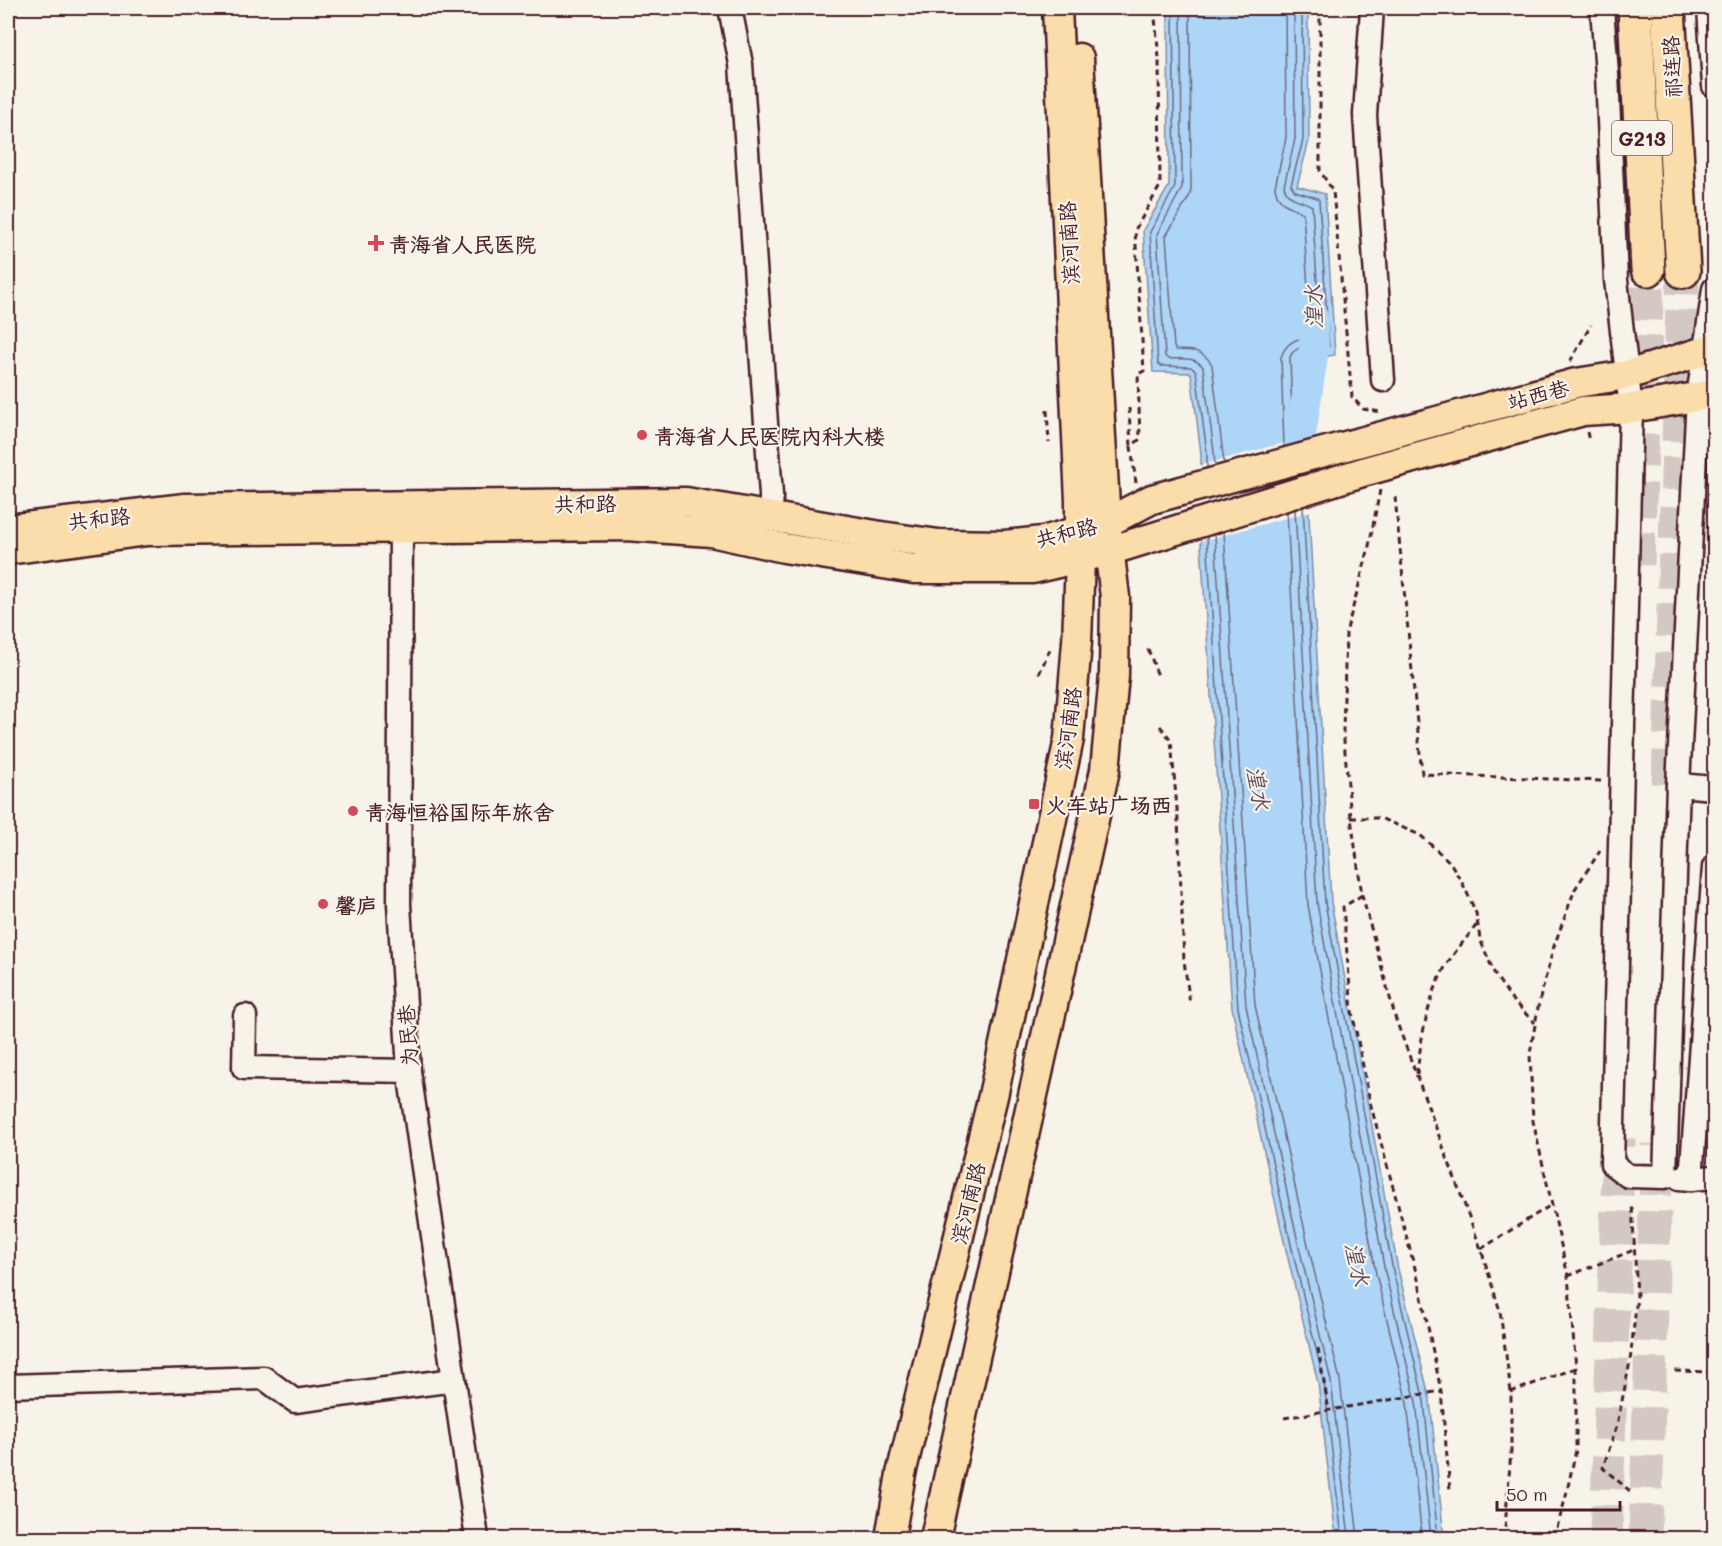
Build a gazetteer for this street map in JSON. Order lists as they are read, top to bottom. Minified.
{"streets":{"highway":["祁连路","G213"],"main road":["滨河南路","站西巷","共和路"],"street":["为民巷"]},"crossings":[["滨河南路","共和路"],["站西巷","共和路"],["共和路","为民巷"]],"water":["湟水"],"places":{"health":["青海省人民医院"],"other":["青海省人民医院内科大楼","青海恒裕国际年旅舍","馨庐"],"transit":["火车站广场西"]},"scale_bar":"50 m"}
